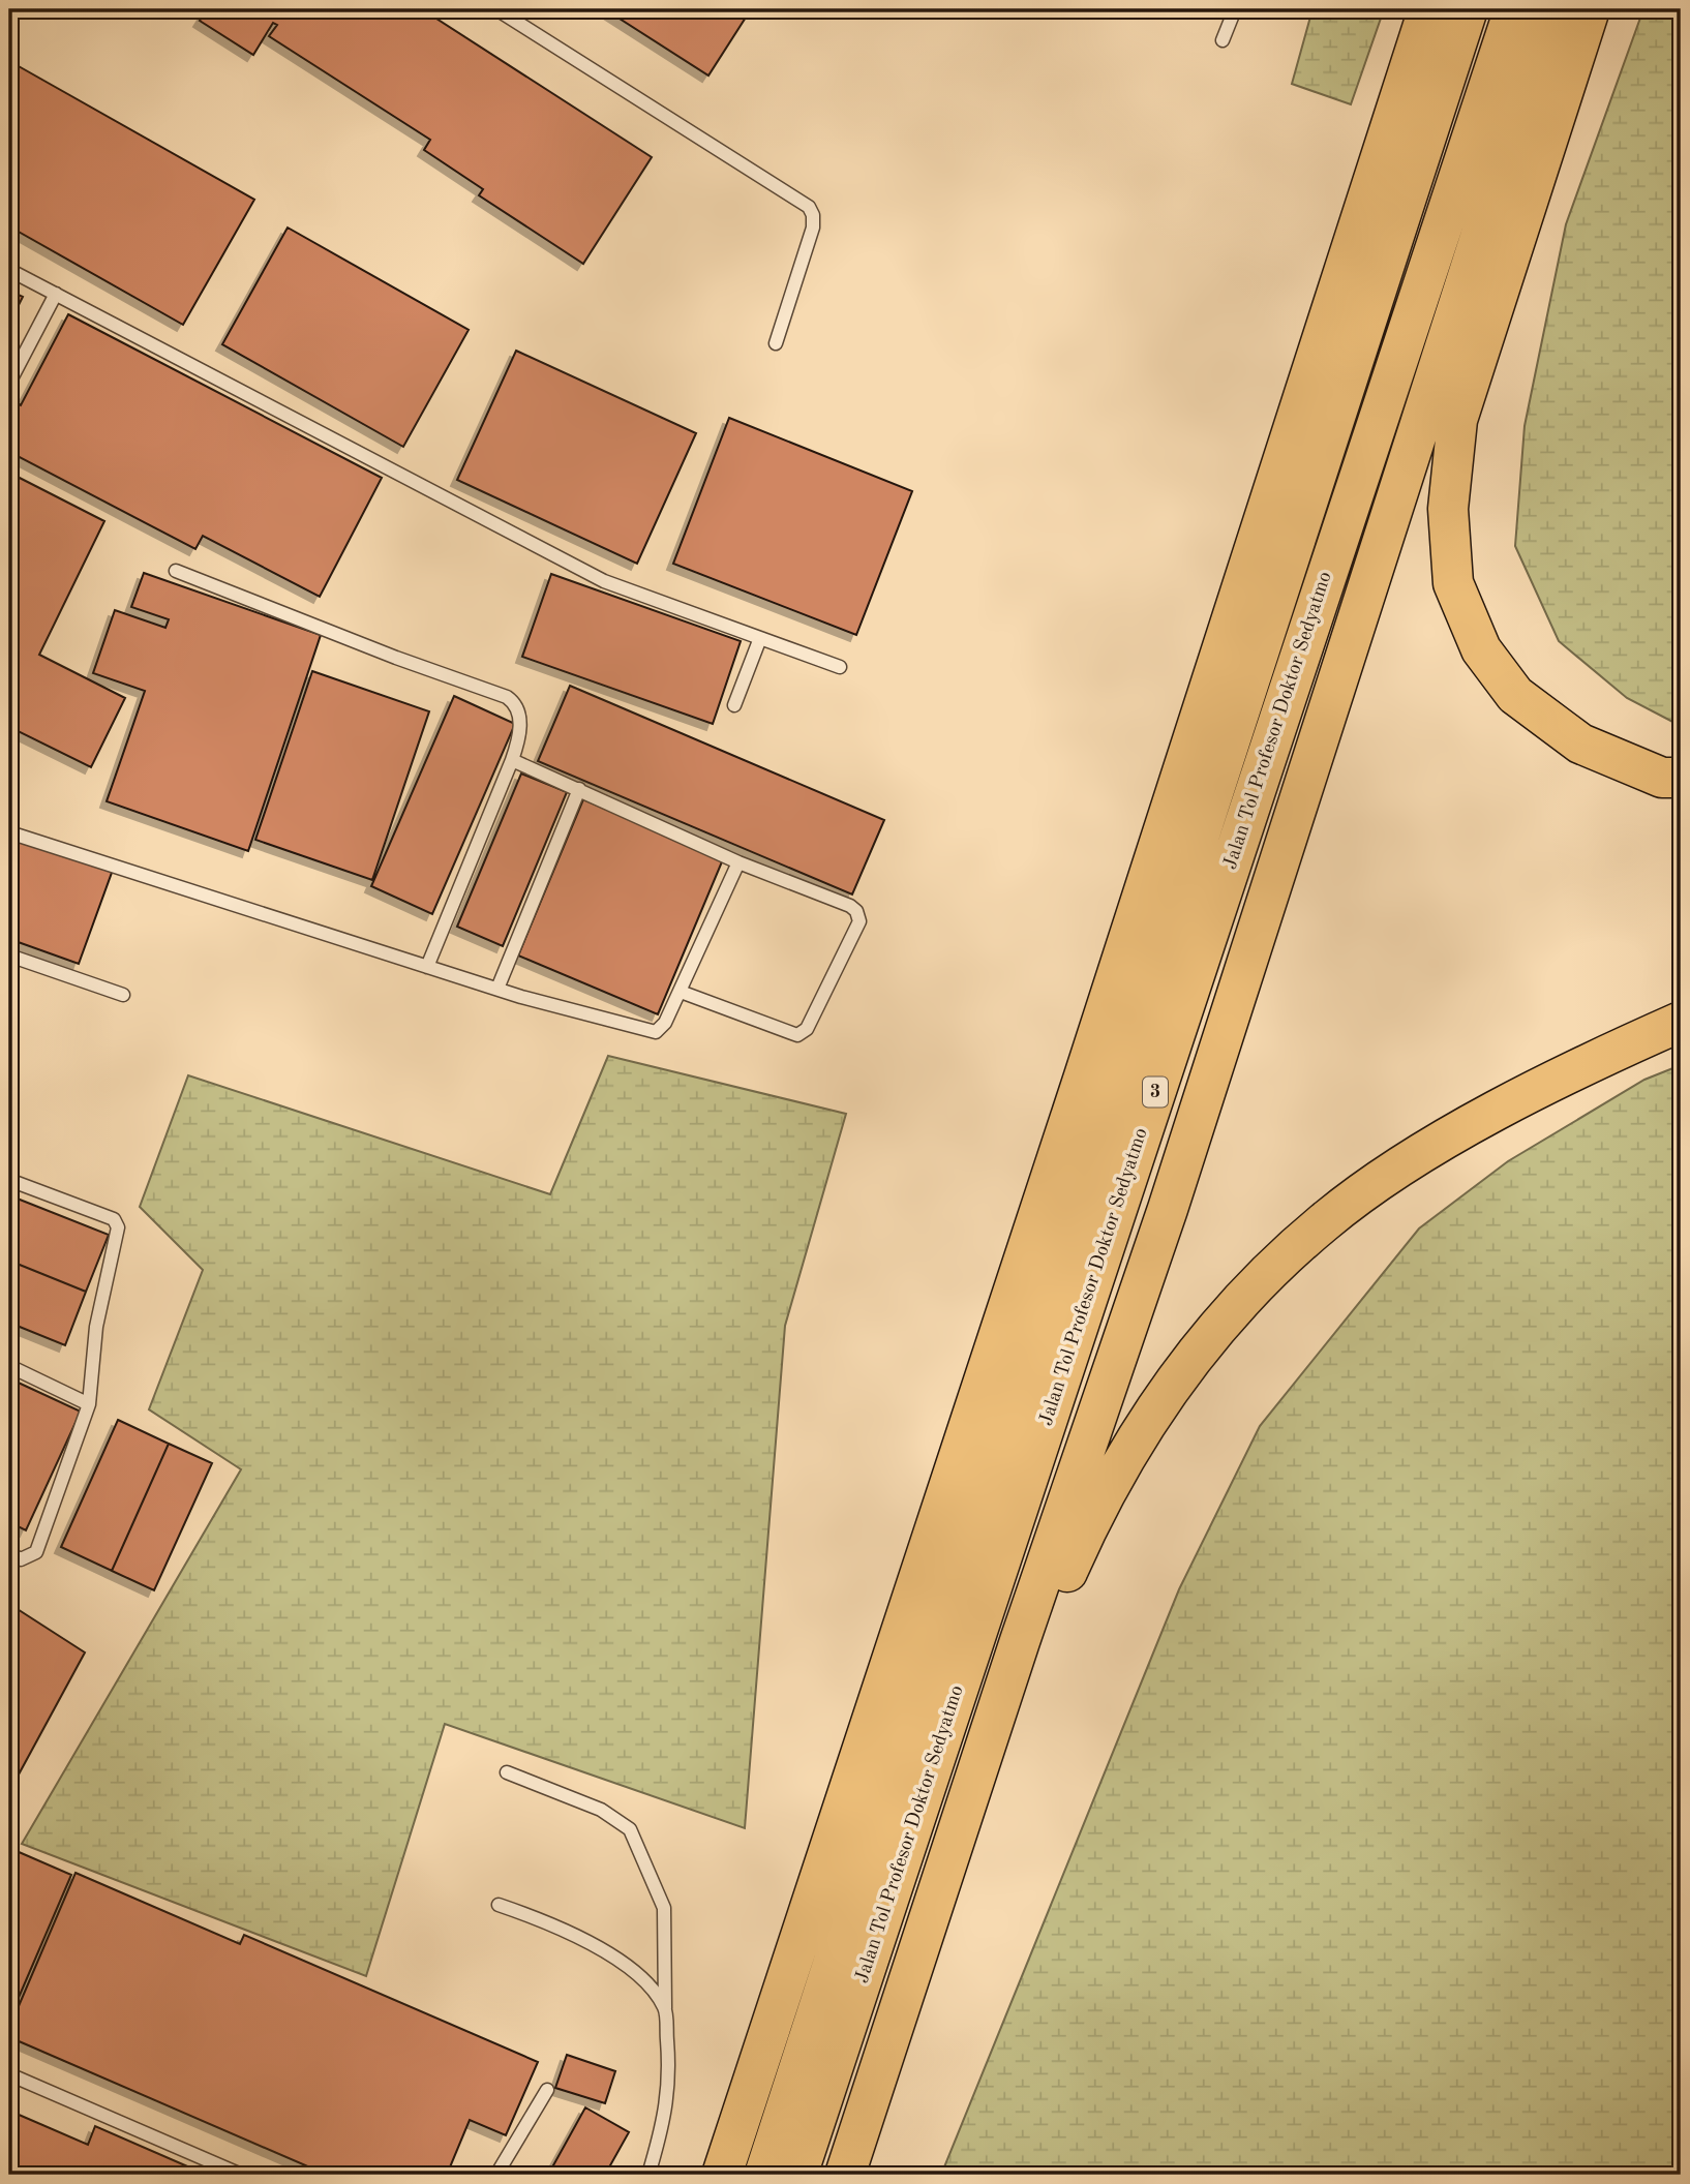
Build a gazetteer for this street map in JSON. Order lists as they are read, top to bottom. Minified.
{"streets":{"highway":["Jalan Tol Profesor Doktor Sedyatmo","3"]}}
